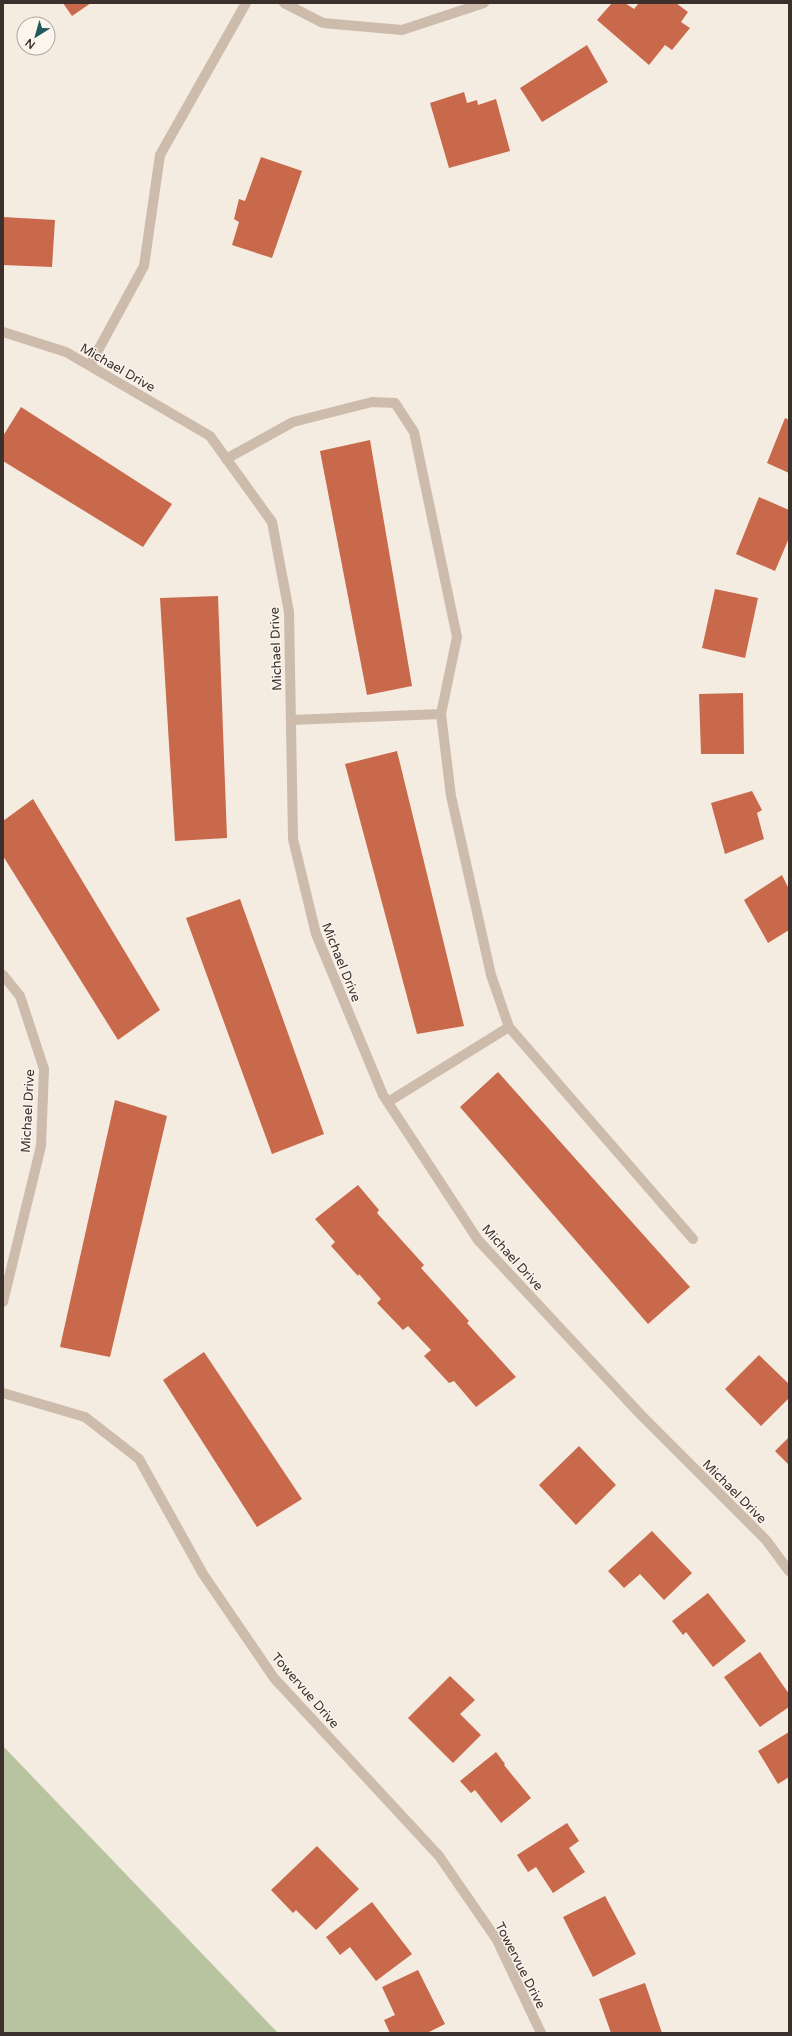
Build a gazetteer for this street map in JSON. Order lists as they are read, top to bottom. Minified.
{"streets":{"street":["Michael Drive","Towervue Drive"]},"north":"bottom left"}
